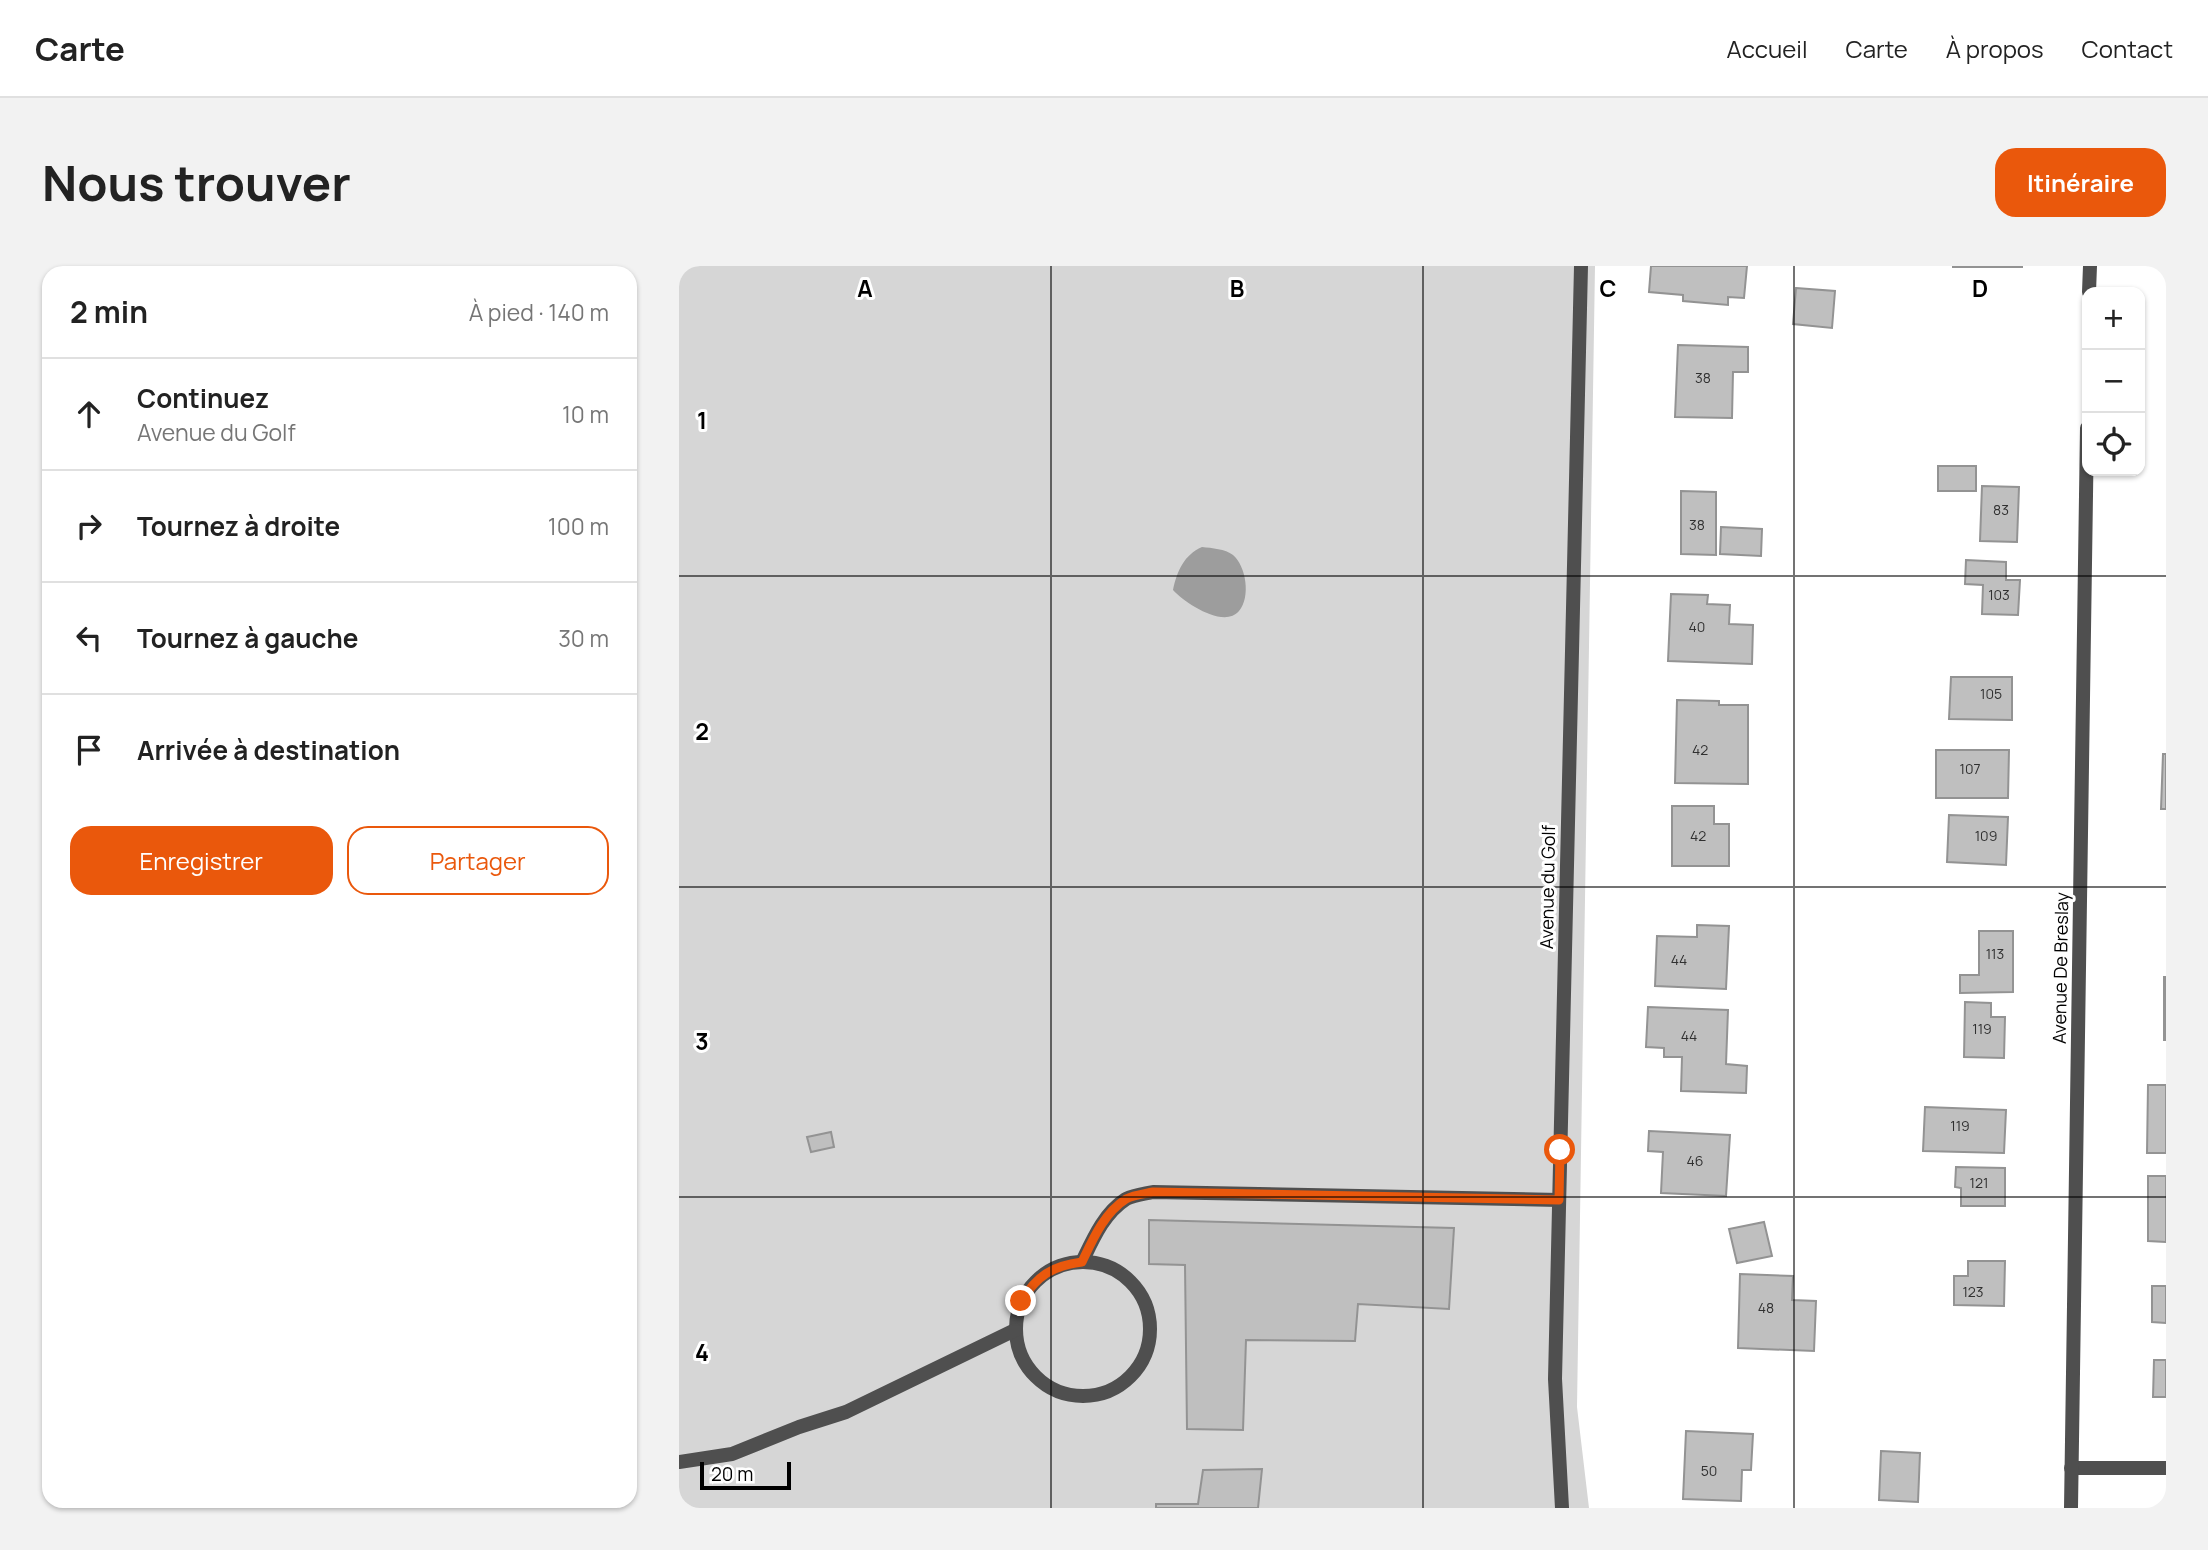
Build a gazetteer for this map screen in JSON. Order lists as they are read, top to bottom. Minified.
{"streets":{"street":["Avenue du Golf","Avenue De Breslay"]},"house_numbers":["38","83","38","103","40","105","42","107","42","109","113","44","119","44","119","46","121","123","48","50"],"scale_bar":"20 m","page":{"header":"Carte","nav":["Accueil","Carte","À propos","Contact"],"buttons":["Itinéraire",["Enregistrer","Partager"]],"title":"Nous trouver","heading":["2 min","À pied · 140 m"],"map_buttons":["+","−"],"list":[["Continuez","Avenue du Golf","10 m"],["Tournez à droite","100 m"],["Tournez à gauche","30 m"],"Arrivée à destination"],"scale":"20 m"},"grid":{"columns":["A","B","C","D"],"rows":["1","2","3","4"]}}
